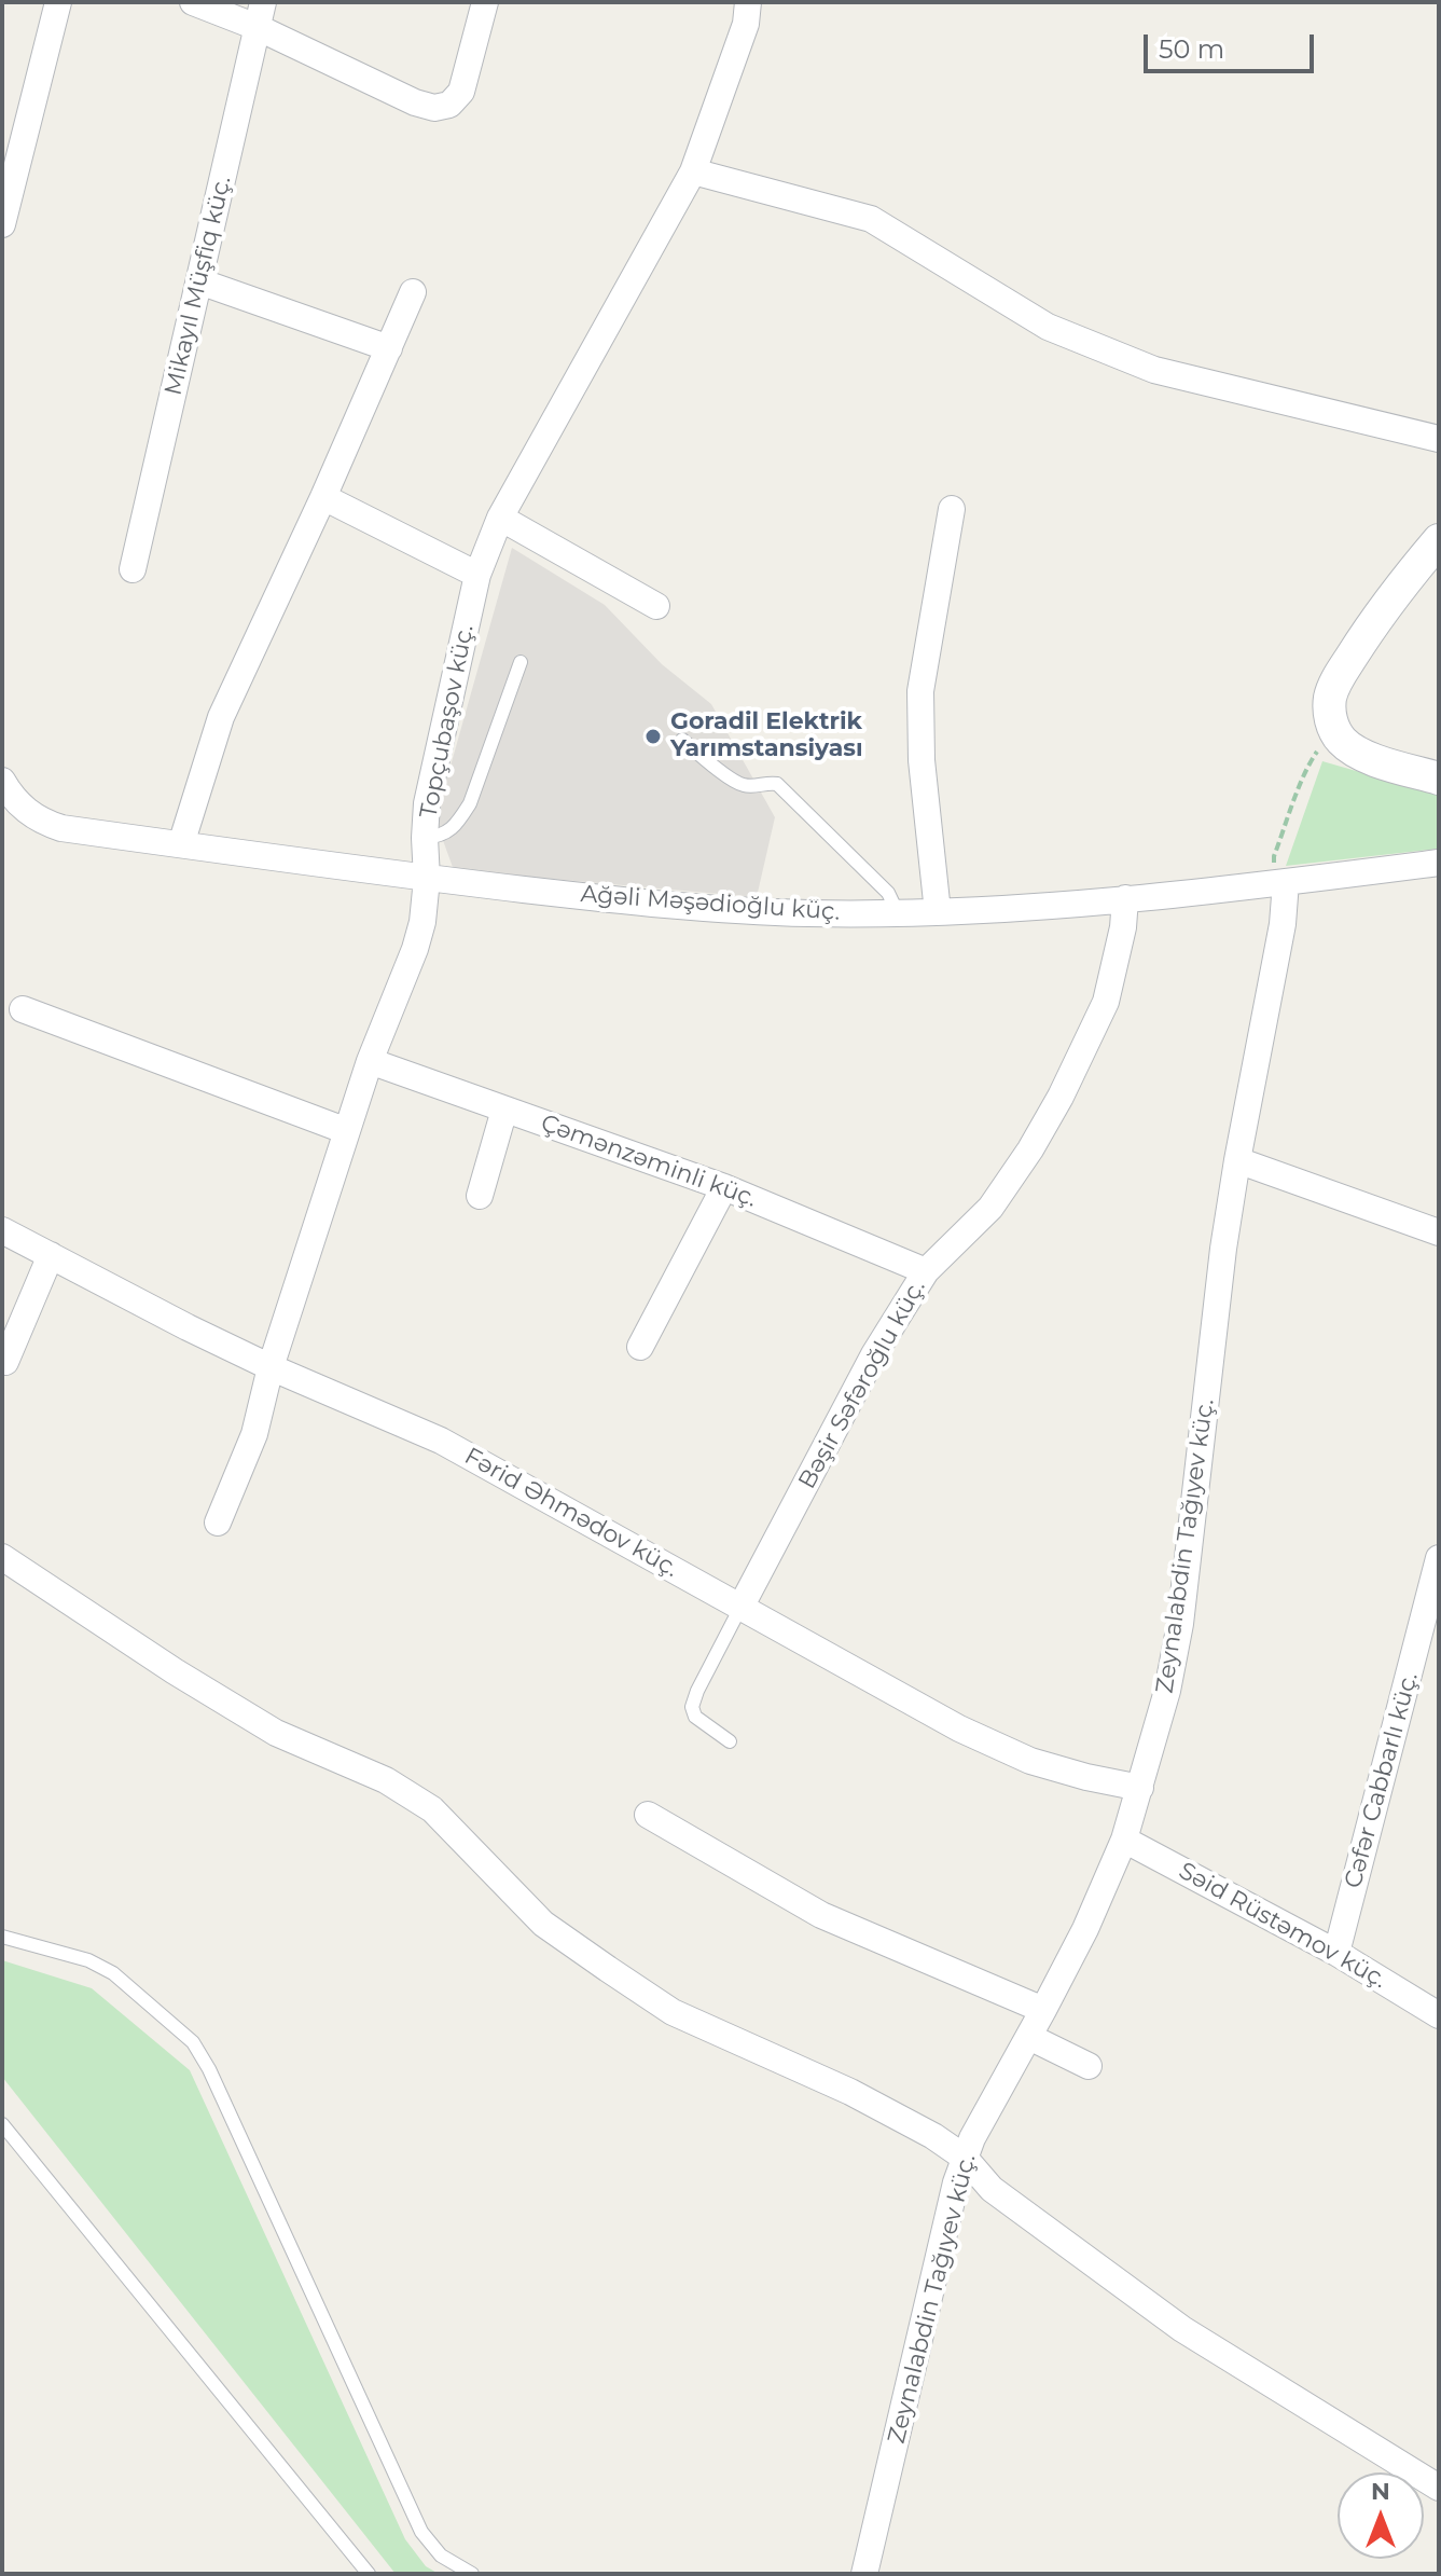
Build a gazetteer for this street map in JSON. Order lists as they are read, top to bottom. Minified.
{"streets":{"street":["Mikayıl Müşfiq küç.","Topçubaşov küç.","Ağəli Məşədioğlu küç.","Çəmənzəminli küç.","Bəşir Səfəroğlu küç.","Fərid Əhmədov küç.","Zeynalabdin Tağıyev küç.","Cəfər Cabbarlı küç.","Səid Rüstəmov küç."]},"crossings":[["Topçubaşov küç.","Ağəli Məşədioğlu küç."],["Topçubaşov küç.","Çəmənzəminli küç."],["Topçubaşov küç.","Fərid Əhmədov küç."],["Ağəli Məşədioğlu küç.","Bəşir Səfəroğlu küç."],["Ağəli Məşədioğlu küç.","Zeynalabdin Tağıyev küç."],["Çəmənzəminli küç.","Bəşir Səfəroğlu küç."],["Bəşir Səfəroğlu küç.","Fərid Əhmədov küç."],["Fərid Əhmədov küç.","Zeynalabdin Tağıyev küç."],["Zeynalabdin Tağıyev küç.","Səid Rüstəmov küç."],["Cəfər Cabbarlı küç.","Səid Rüstəmov küç."]],"places":["Goradil Elektrik Yarımstansiyası"],"scale_bar":"50 m","north":"top"}
